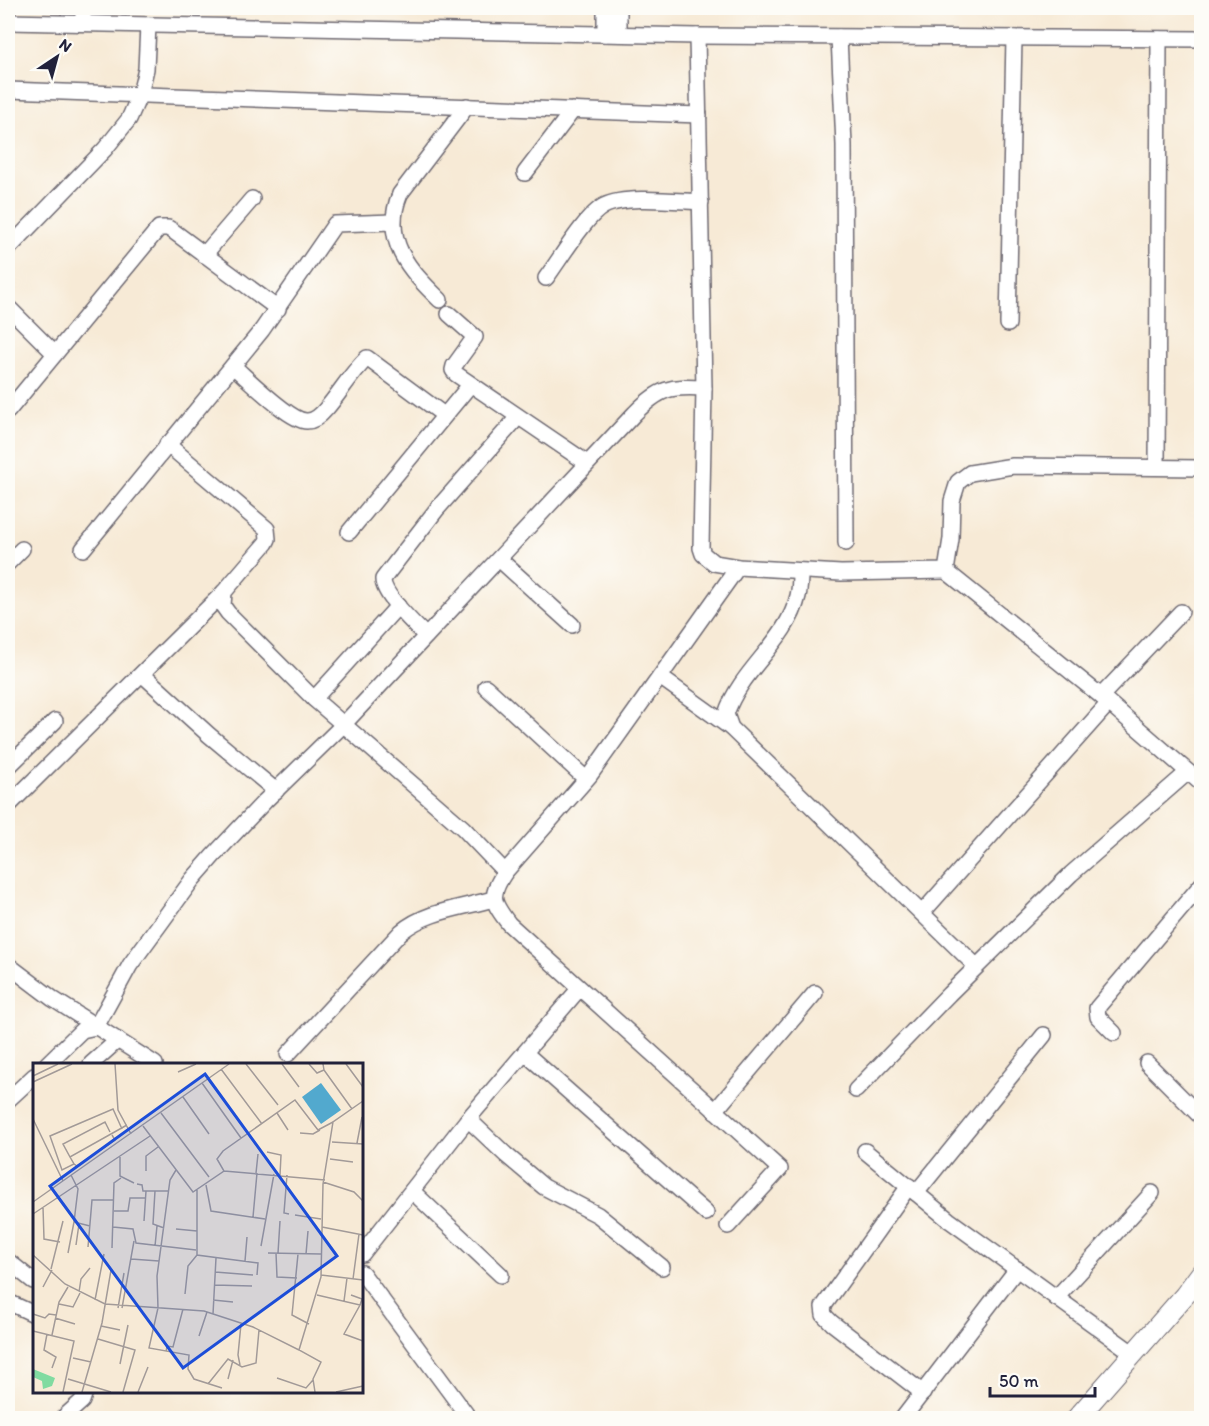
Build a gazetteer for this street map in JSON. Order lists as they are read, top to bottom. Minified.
{"scale_bar":"50 m","north":"top right"}
